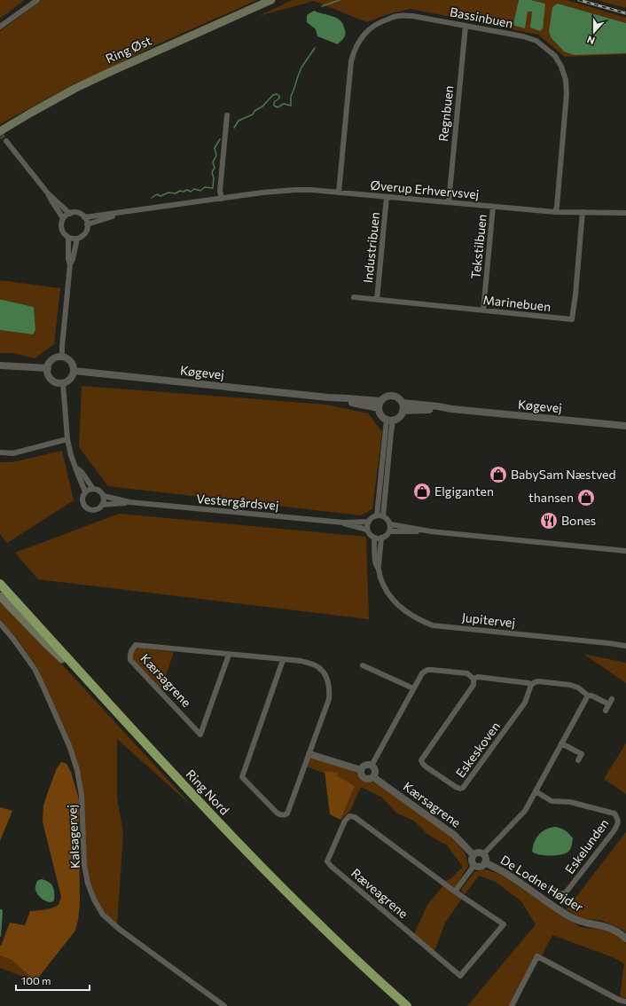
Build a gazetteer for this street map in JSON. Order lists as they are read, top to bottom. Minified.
{"streets":{"highway":["Ring Nord"],"main road":["Ring Øst"],"street":["Bassinbuen","Regnbuen","Øverup Erhvervsvej","Tekstilbuen","Industribuen","Marinebuen","Køgevej","Vestergårdsvej","Jupitervej","Kærsagrene","Eskeskoven","Kalsagervej","Eskelunden","De Lodne Højder","Ræveagrene"]},"crossings":[["Bassinbuen","Regnbuen"],["Bassinbuen","Øverup Erhvervsvej"],["Regnbuen","Øverup Erhvervsvej"],["Øverup Erhvervsvej","Tekstilbuen"],["Øverup Erhvervsvej","Industribuen"],["Øverup Erhvervsvej","Marinebuen"],["Tekstilbuen","Marinebuen"],["Industribuen","Marinebuen"],["Vestergårdsvej","Jupitervej"],["Kærsagrene","De Lodne Højder"]],"places":{"shop":["BabySam Næstved","Elgiganten","thansen"],"restaurant":["Bones"]},"scale_bar":"100 m","north":"bottom"}
